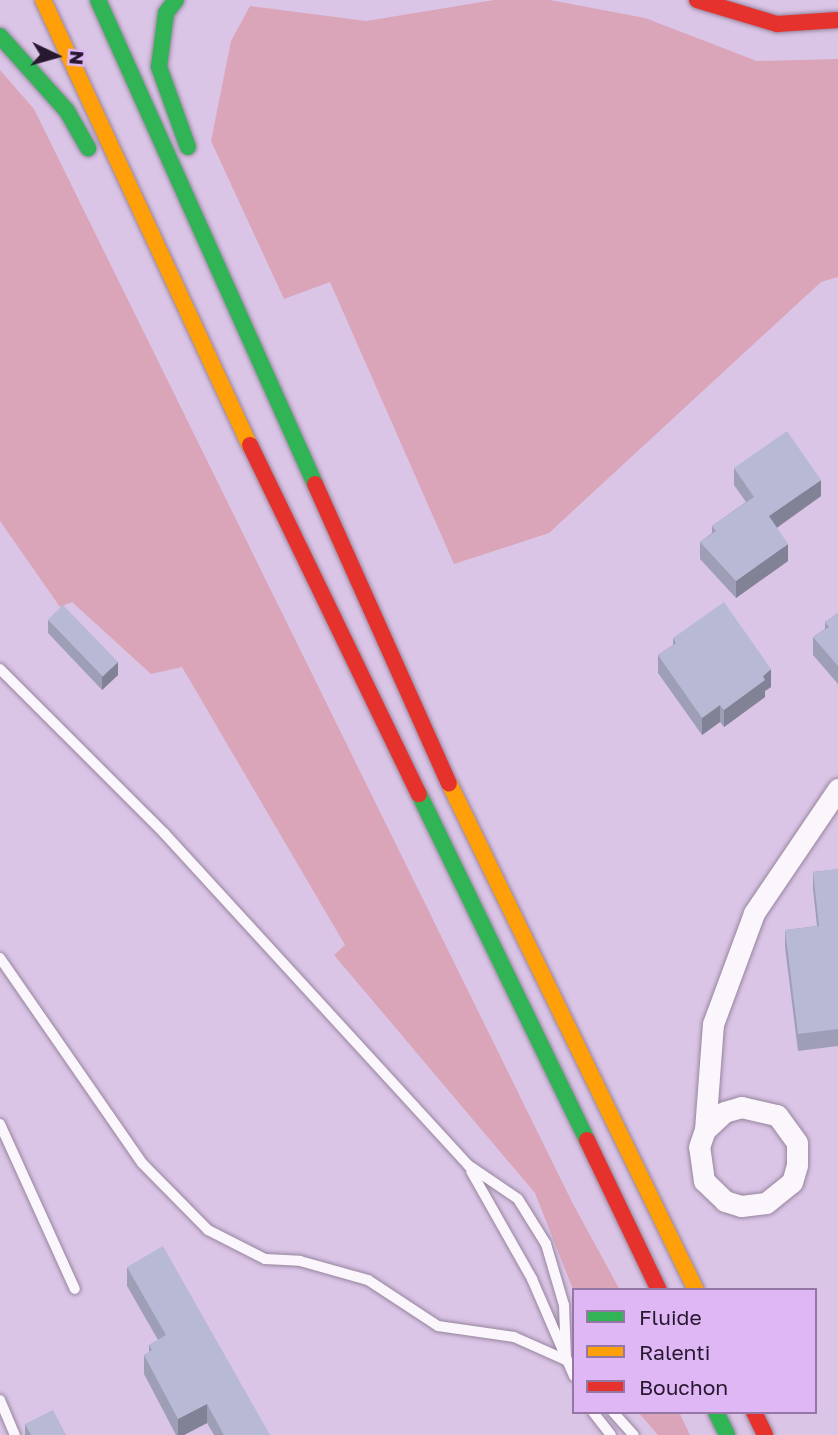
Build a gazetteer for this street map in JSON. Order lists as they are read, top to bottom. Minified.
{"legend":["Fluide","Ralenti","Bouchon"],"north":"right"}
